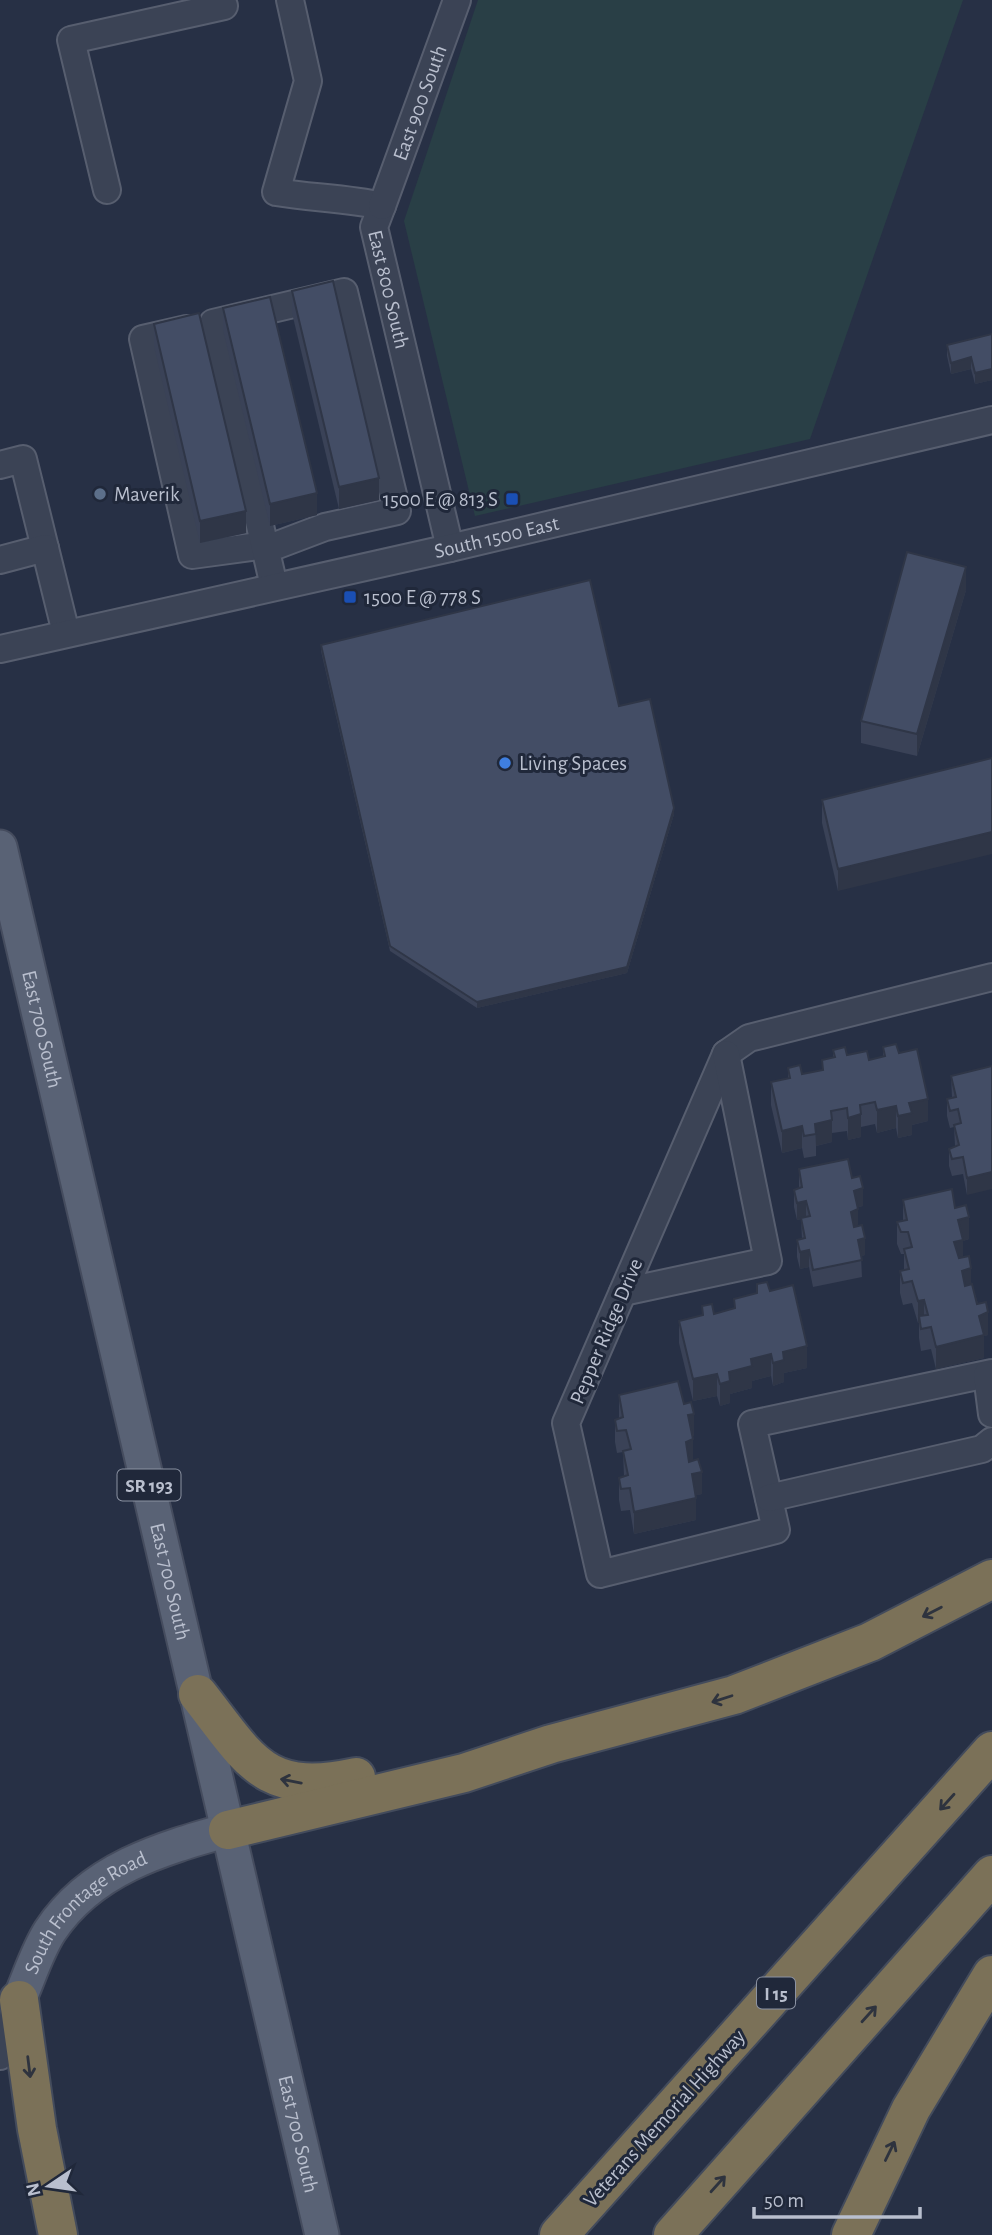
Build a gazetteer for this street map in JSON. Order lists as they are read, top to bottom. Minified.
{"streets":{"highway":["I 15","Veterans Memorial Highway"],"main road":["East 700 South","SR 193","South Frontage Road"],"street":["East 900 South","East 800 South","South 1500 East","Pepper Ridge Drive"]},"crossings":[["East 900 South","East 800 South"],["East 800 South","South 1500 East"],["East 700 South","South Frontage Road"]],"places":{"other":["Maverik","Living Spaces"],"transit":["1500 E @ 813 S","1500 E @ 778 S"]},"scale_bar":"50 m","north":"left"}
